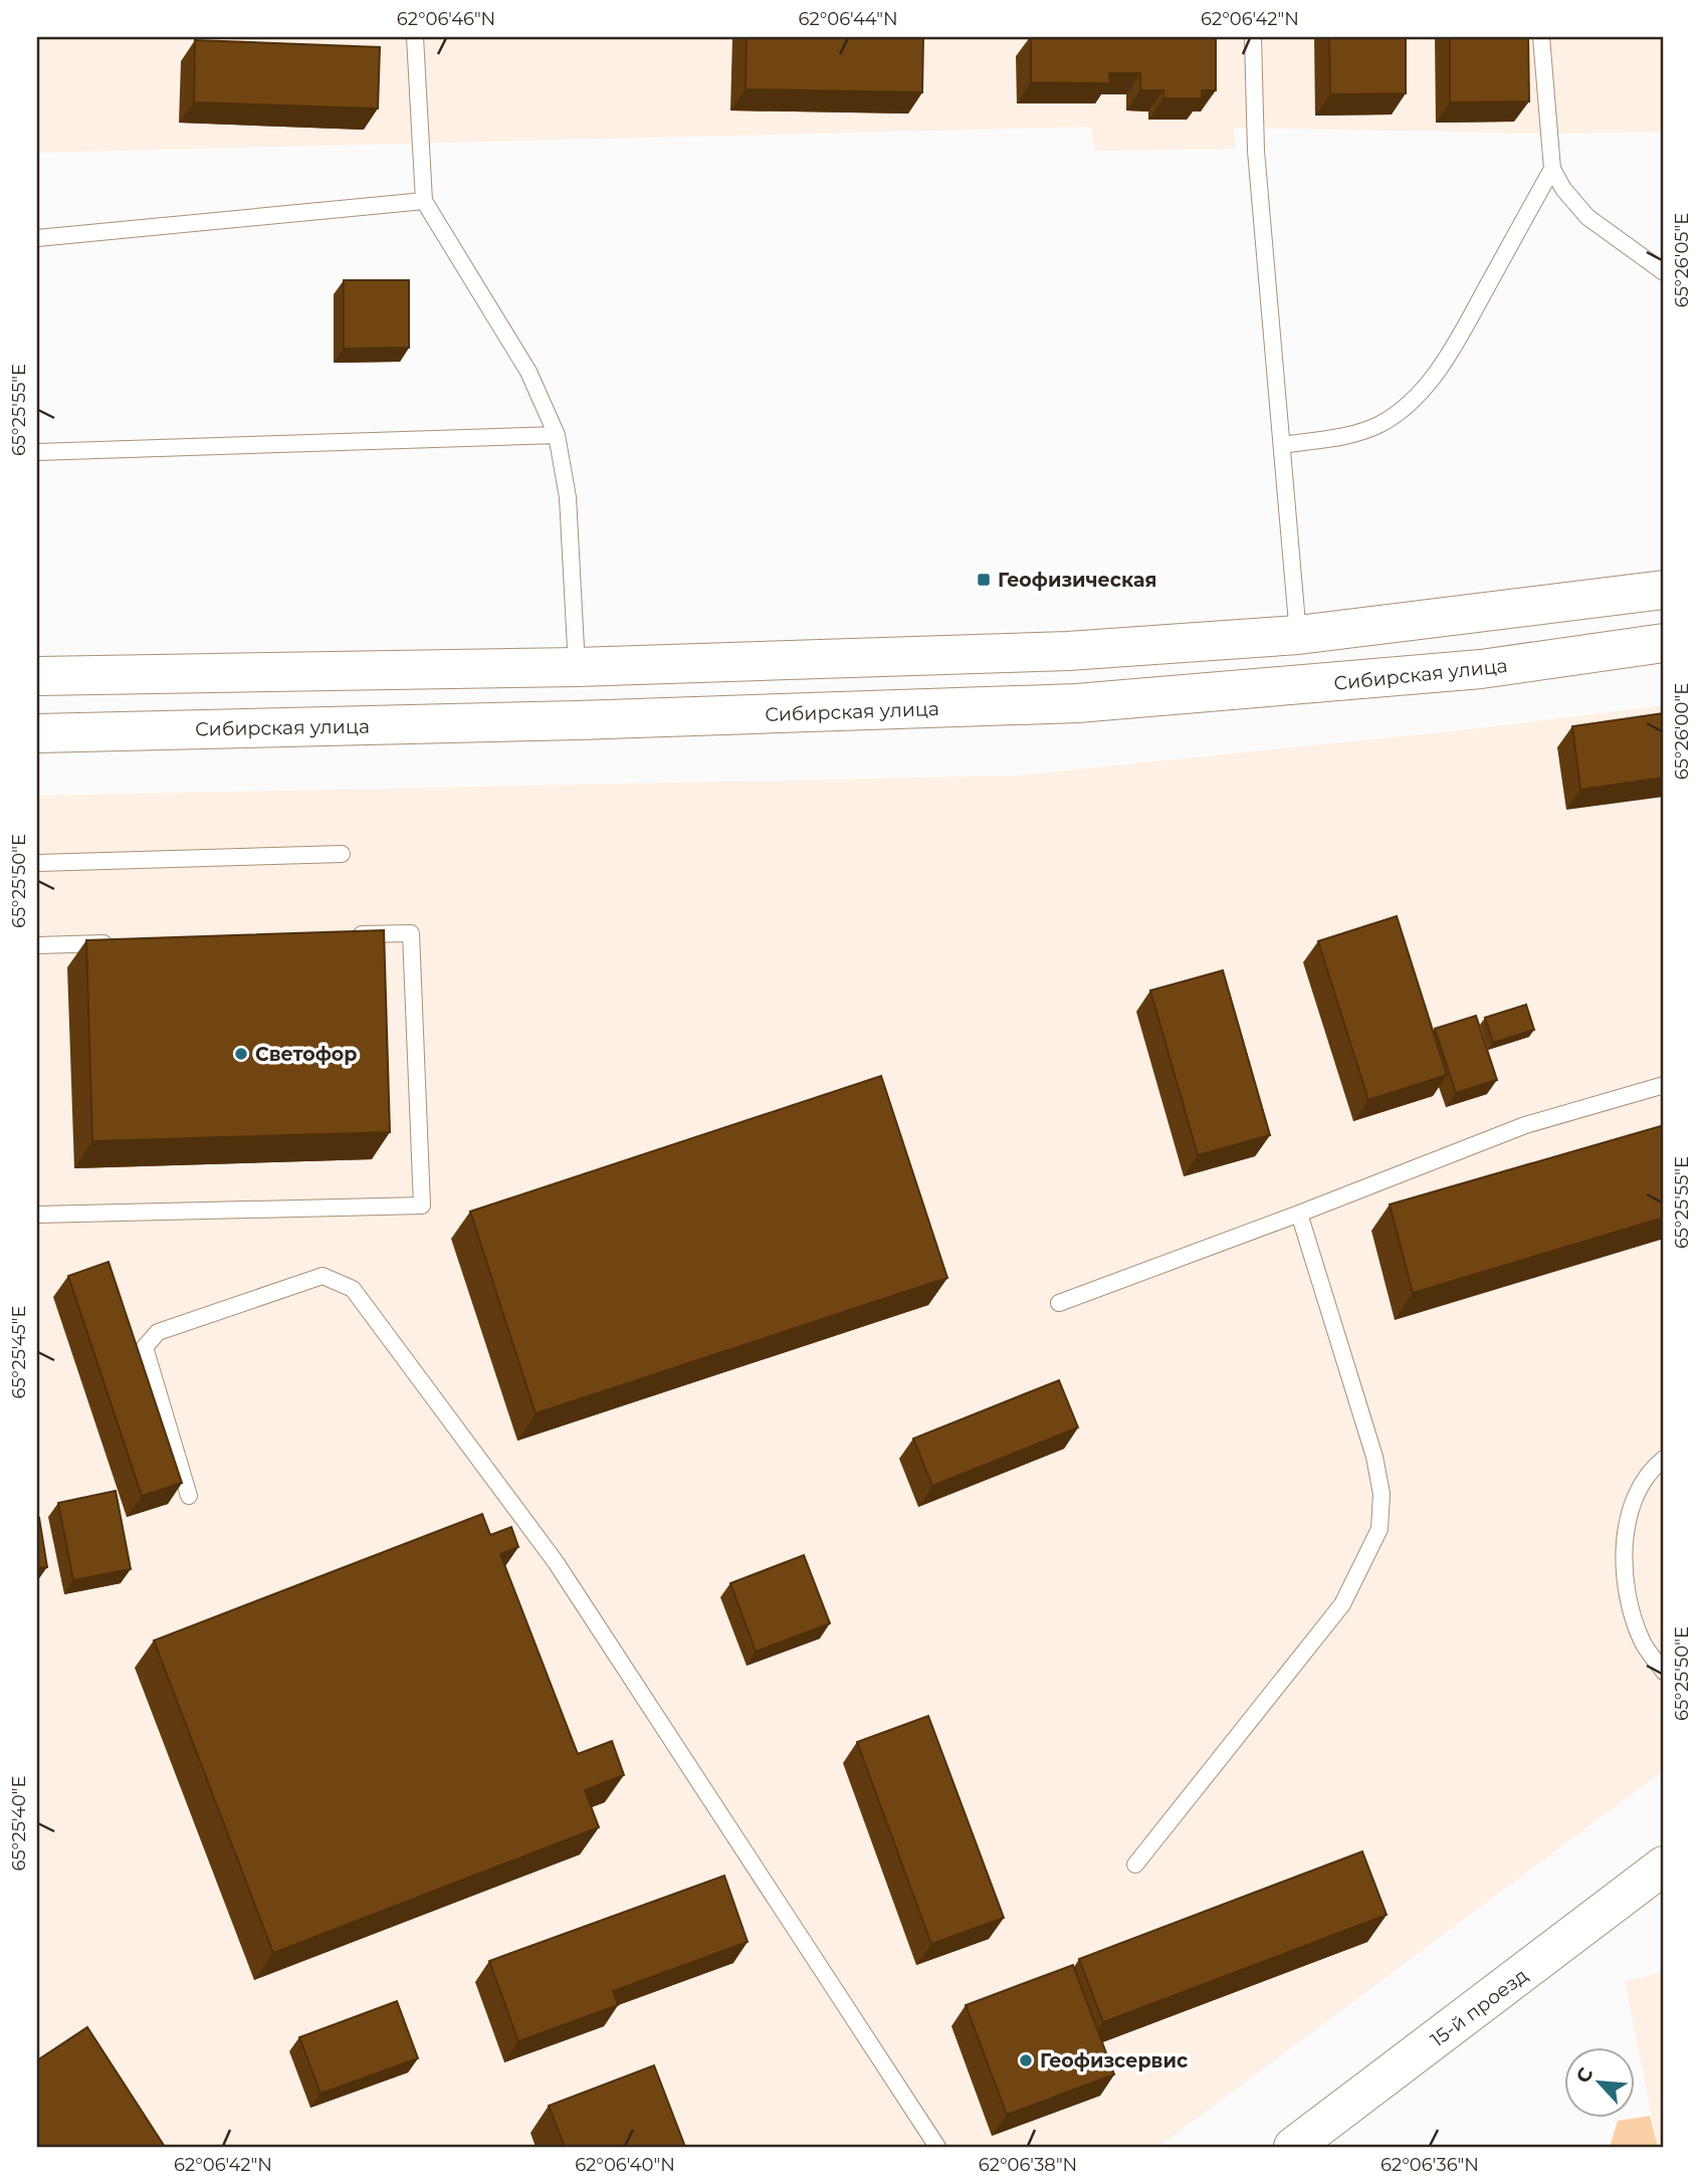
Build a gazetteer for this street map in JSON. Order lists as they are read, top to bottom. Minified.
{"streets":{"main road":["Сибирская улица","15-й проезд"]},"places":{"transit":["Геофизическая"],"other":["Светофор","Геофизсервис"]},"north":"top left","coordinates":["62°06'46\"N","62°06'44\"N","62°06'42\"N","65°26'05\"E","65°25'55\"E","65°26'00\"E","65°25'50\"E","65°25'45\"E","65°25'40\"E","62°06'40\"N","62°06'38\"N","62°06'36\"N"]}
